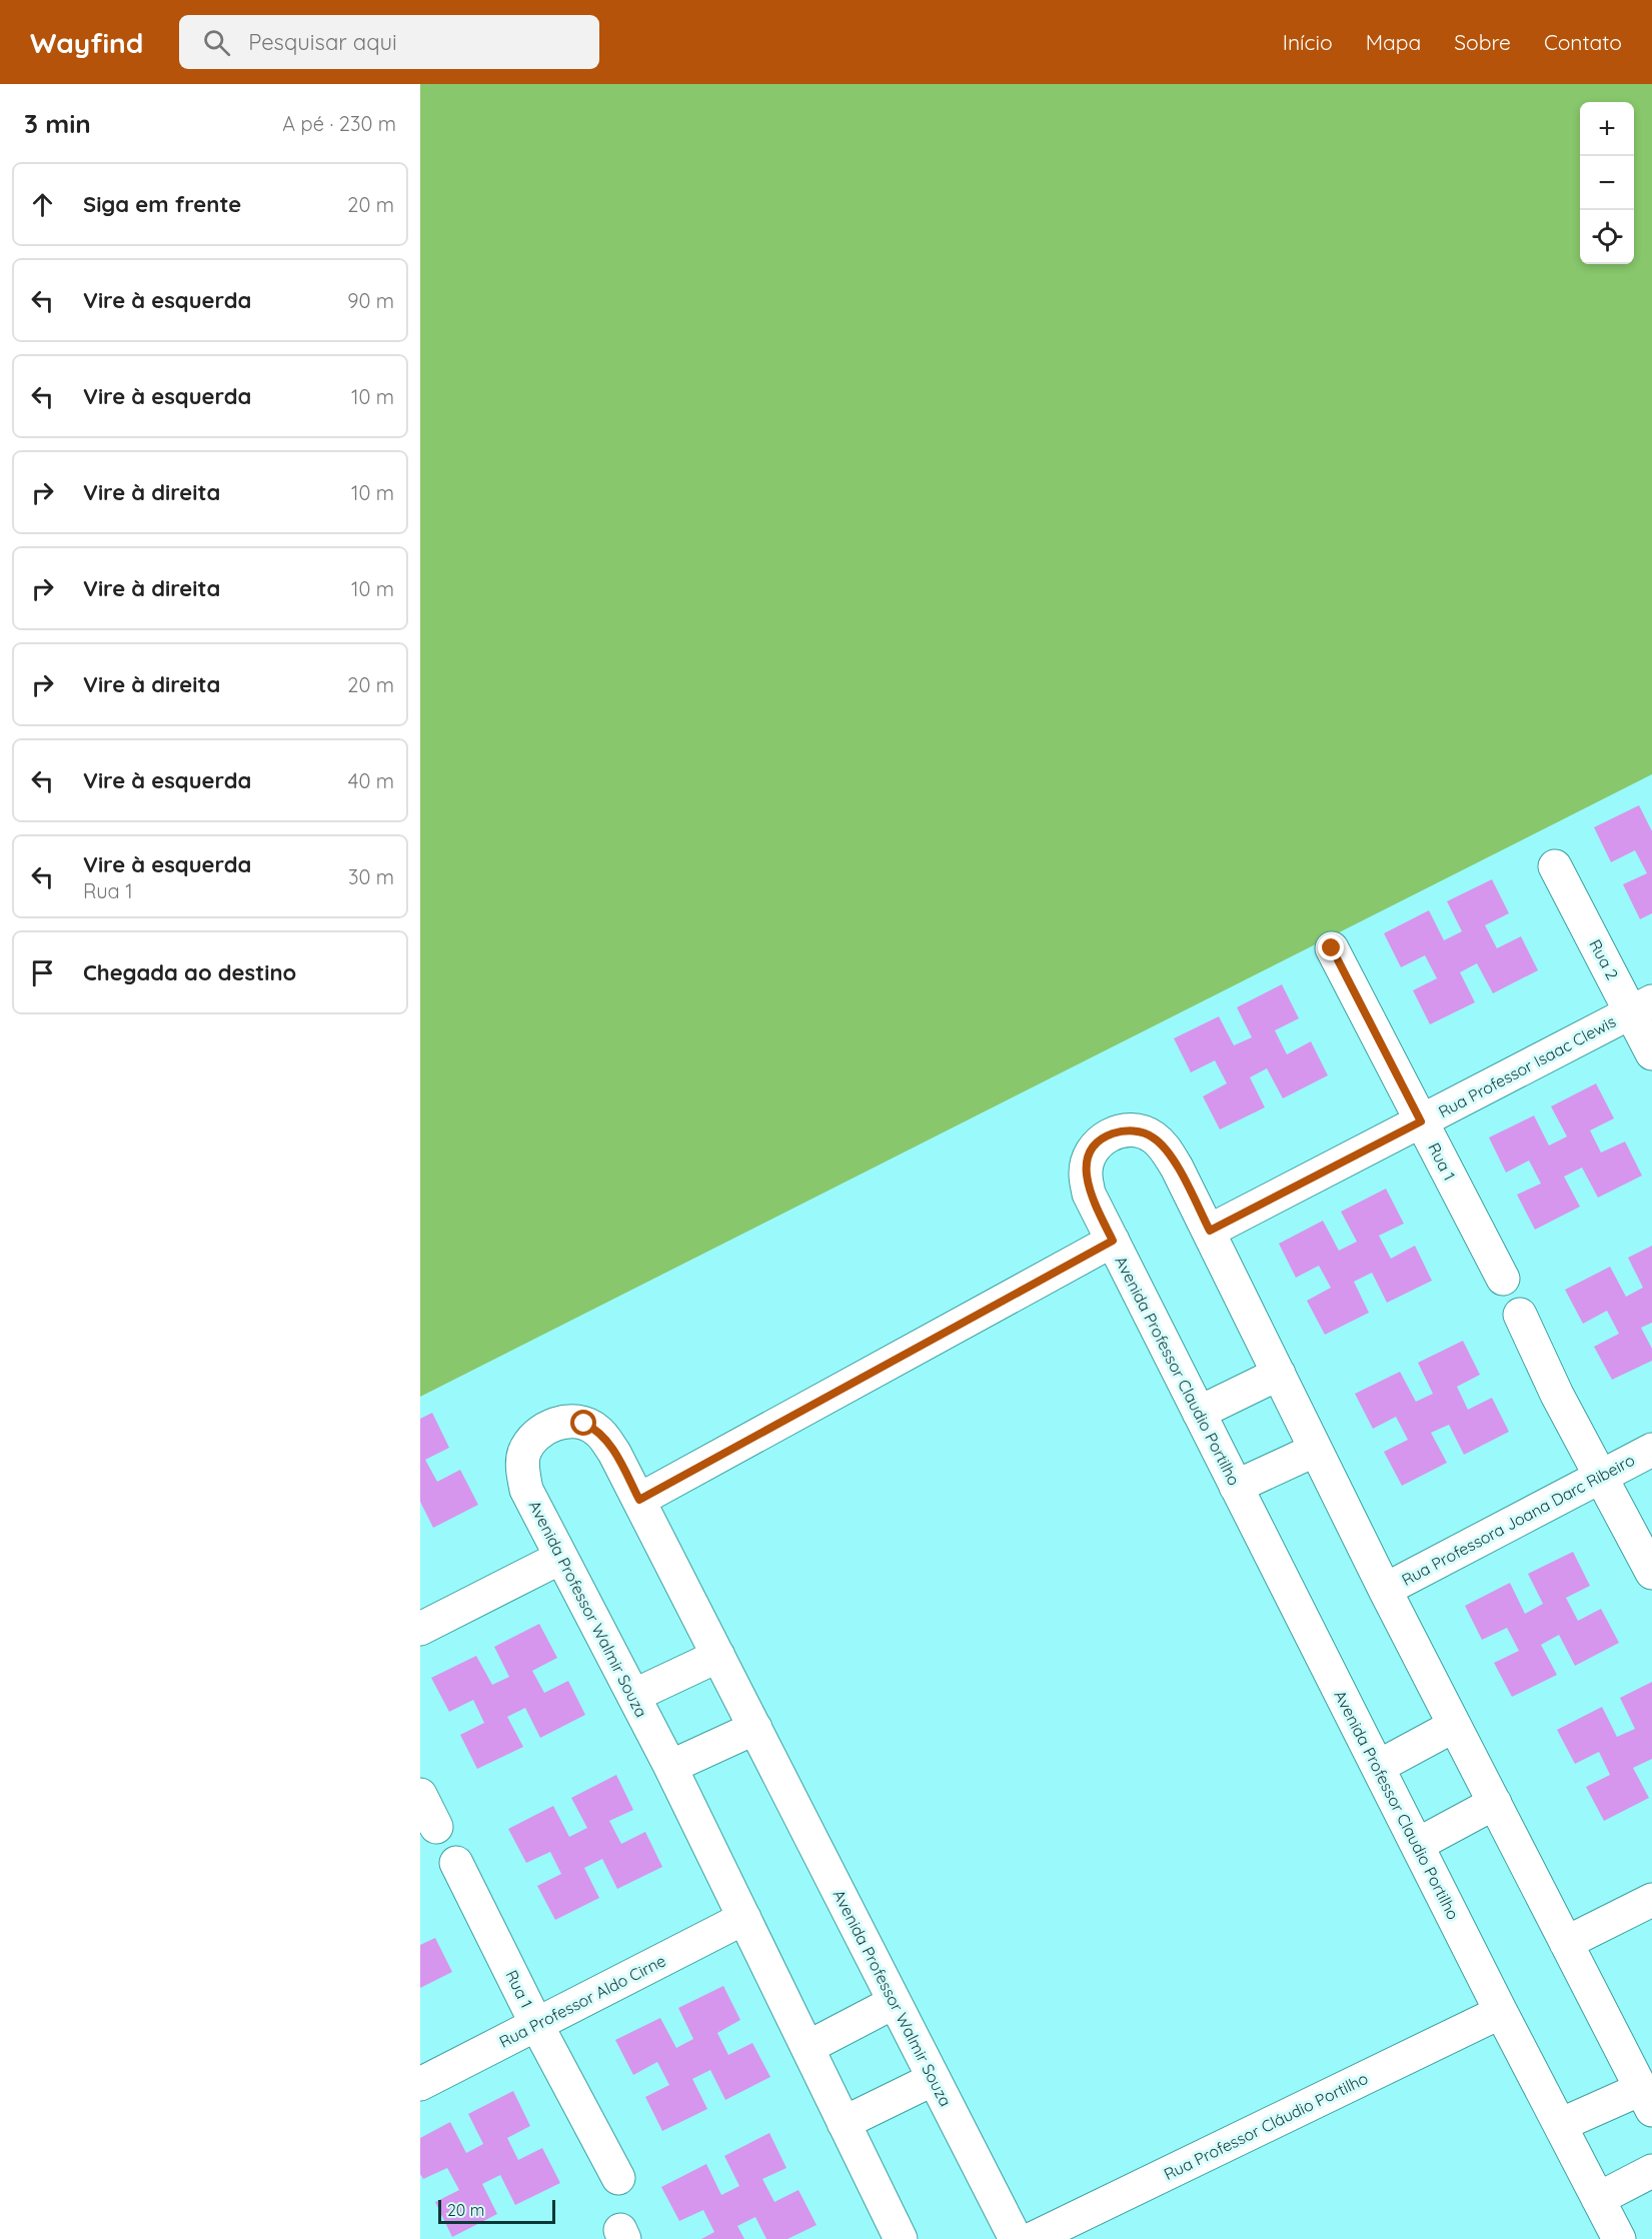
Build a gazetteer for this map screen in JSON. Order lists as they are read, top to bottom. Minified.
{"streets":{"street":["Rua 2","Rua Professor Isaac Clewis","Rua 1","Avenida Professor Claudio Portilho","Rua Professora Joana Darc Ribeiro","Avenida Professor Walmir Souza","Rua Professor Aldo Cirne","Rua Professor Cláudio Portilho"]},"crossings":[["Rua 2","Rua Professor Isaac Clewis"],["Rua Professor Isaac Clewis","Rua 1"],["Rua Professor Isaac Clewis","Avenida Professor Claudio Portilho"],["Rua 1","Rua Professor Aldo Cirne"],["Avenida Professor Claudio Portilho","Rua Professora Joana Darc Ribeiro"],["Avenida Professor Claudio Portilho","Rua Professor Cláudio Portilho"],["Avenida Professor Walmir Souza","Rua Professor Aldo Cirne"]],"scale_bar":"20 m","page":{"header":"Wayfind","search":"Pesquisar aqui","nav":["Início","Mapa","Sobre","Contato"],"heading":["3 min","A pé · 230 m"],"map_buttons":["+","−"],"list":[["Siga em frente","20 m"],["Vire à esquerda","90 m"],["Vire à esquerda","10 m"],["Vire à direita","10 m"],["Vire à direita","10 m"],["Vire à direita","20 m"],["Vire à esquerda","40 m"],["Vire à esquerda","Rua 1","30 m"],"Chegada ao destino"],"scale":"20 m"}}
